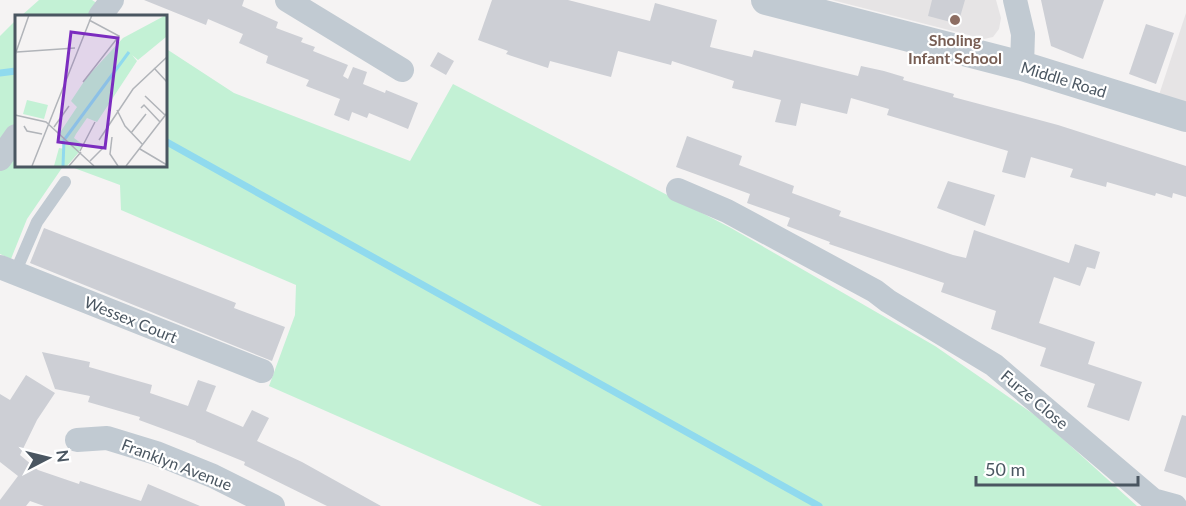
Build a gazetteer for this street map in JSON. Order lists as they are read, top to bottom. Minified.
{"streets":{"street":["Middle Road","Wessex Court","Furze Close","Franklyn Avenue"]},"places":["Sholing Infant School"],"scale_bar":"50 m","north":"right"}
